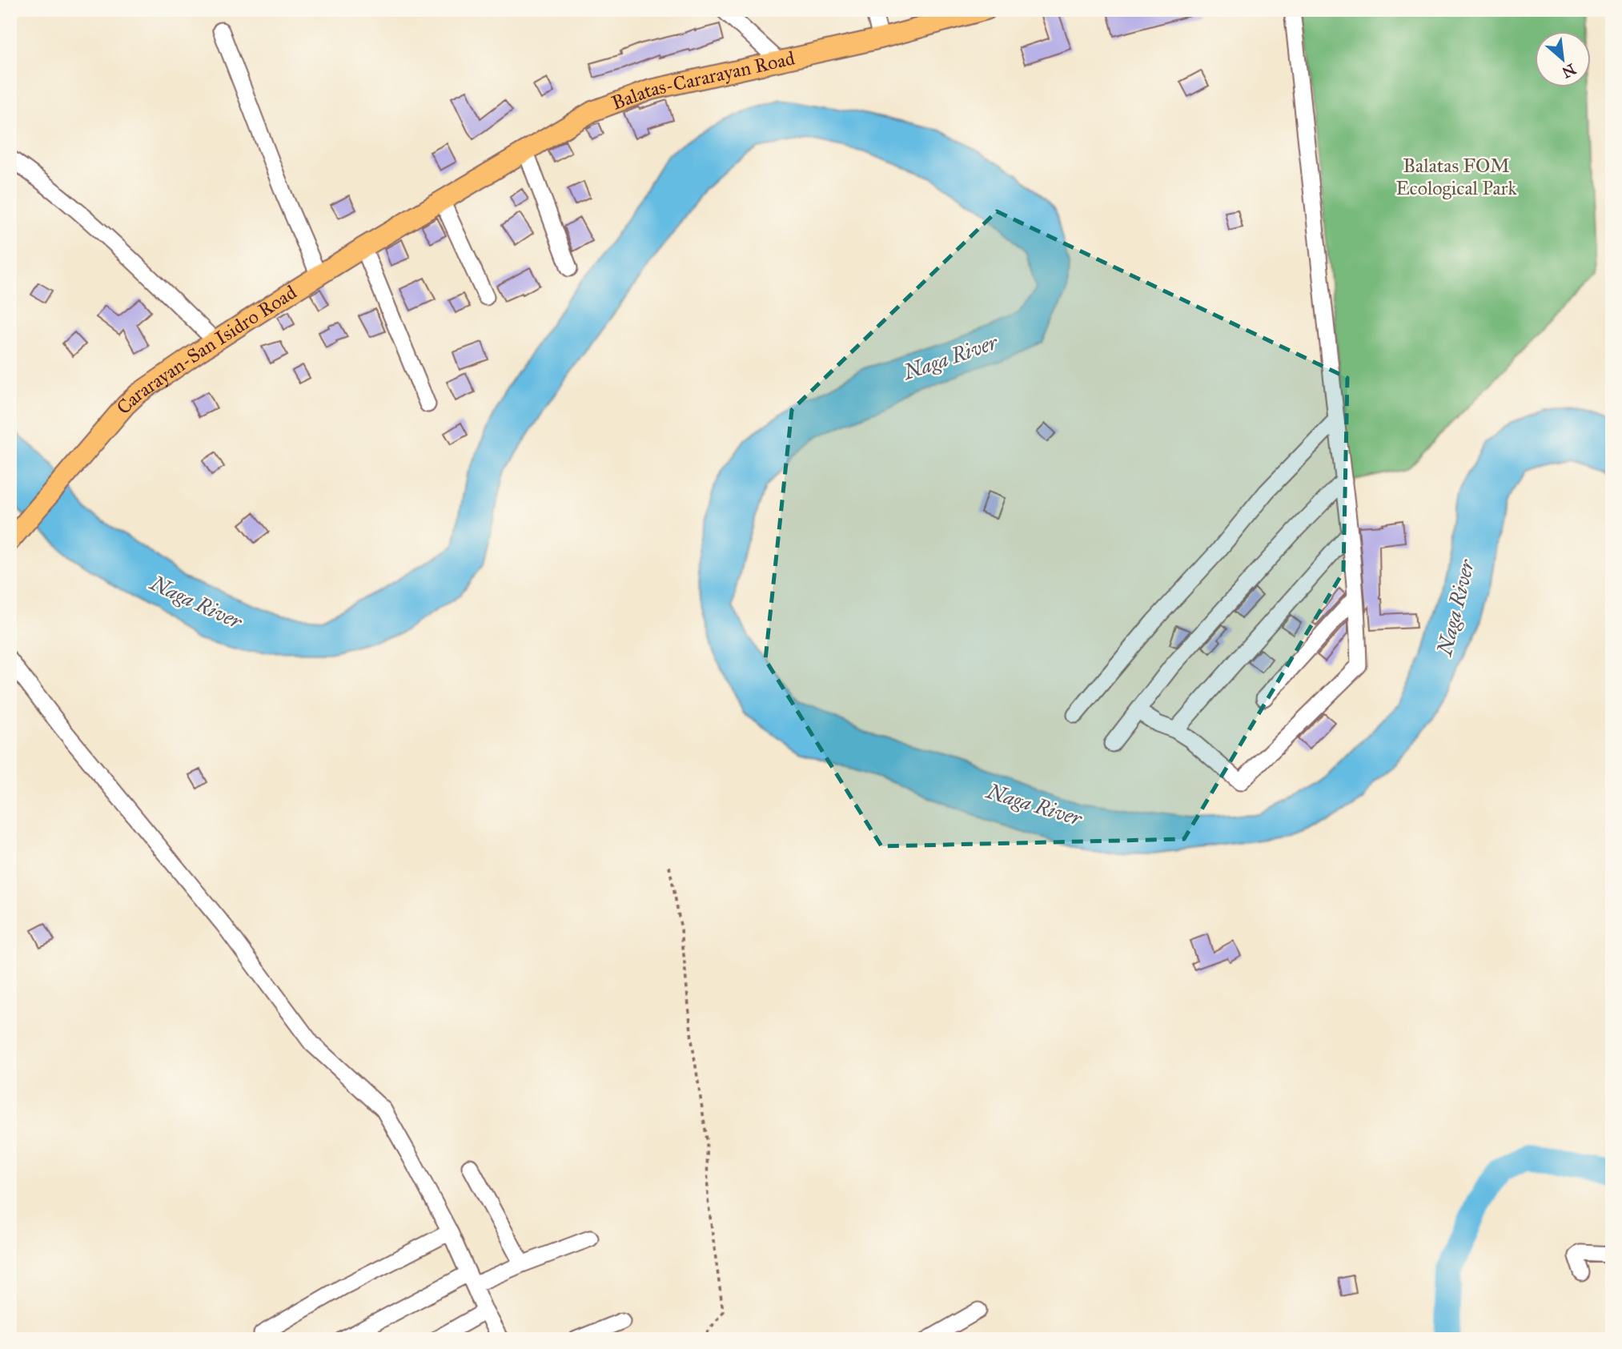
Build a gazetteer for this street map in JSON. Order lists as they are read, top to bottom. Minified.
{"streets":{"main road":["Balatas-Cararayan Road","Cararayan-San Isidro Road"]},"crossings":[["Balatas-Cararayan Road","Cararayan-San Isidro Road"]],"water":["Naga River"],"parks":["Balatas FOM Ecological Park"],"north":"bottom right"}
